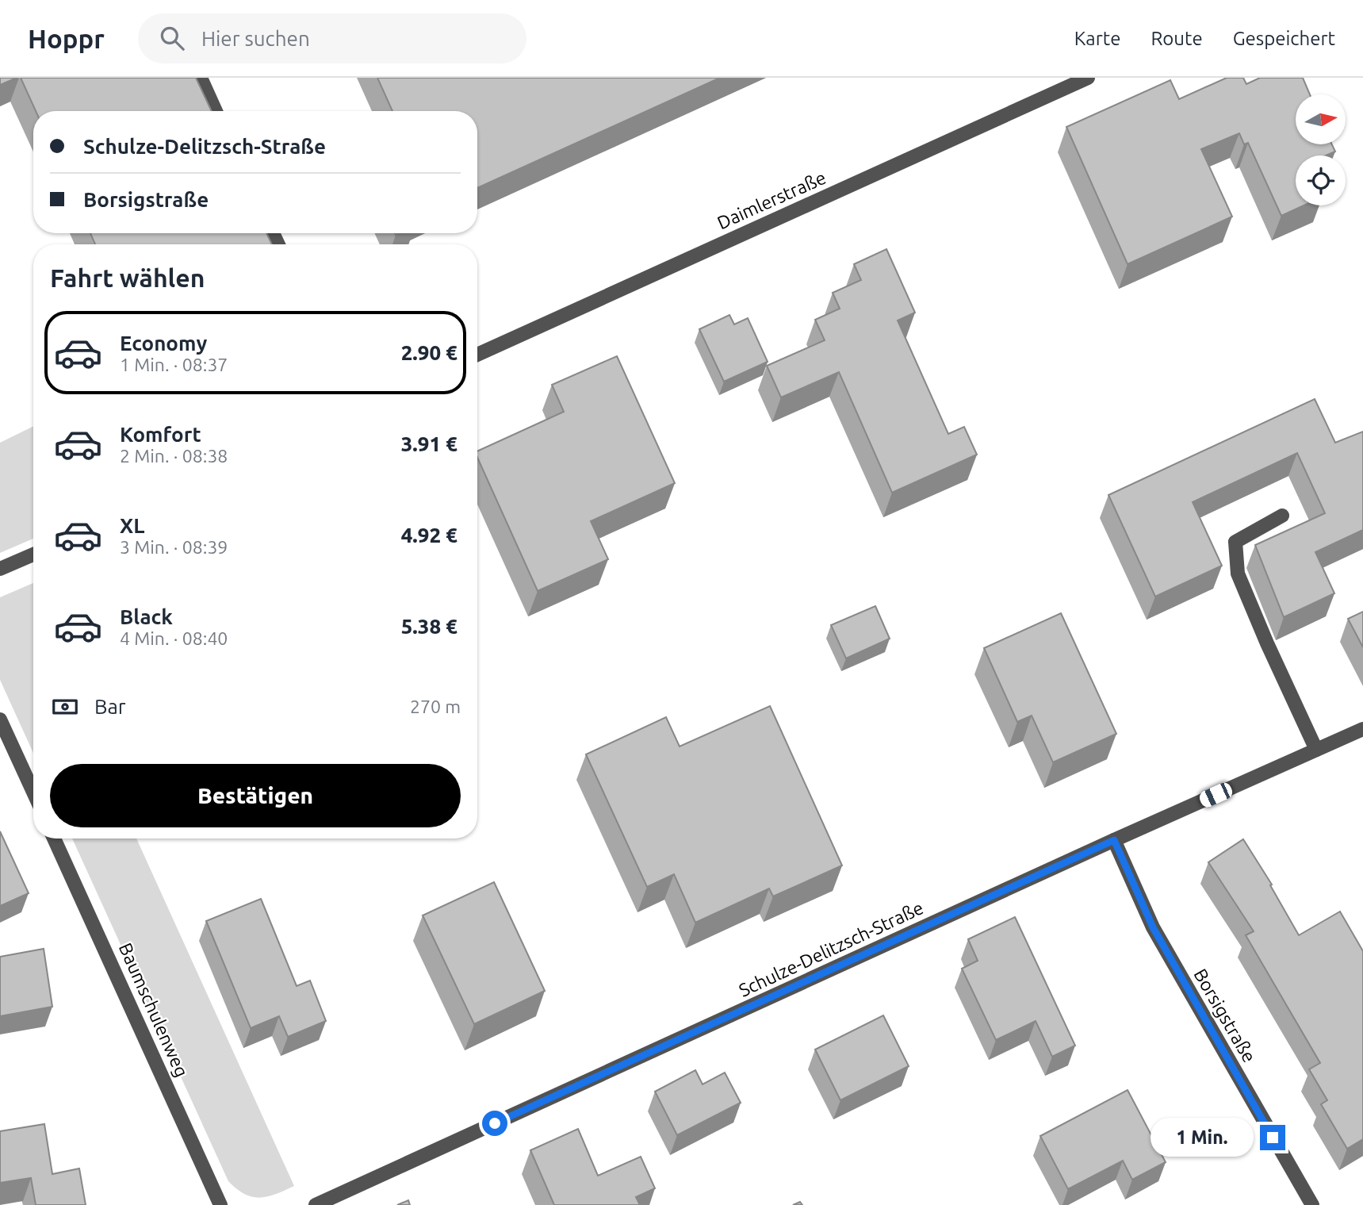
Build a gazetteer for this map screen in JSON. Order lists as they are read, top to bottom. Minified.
{"streets":{"street":["Daimlerstraße","Schulze-Delitzsch-Straße","Baumschulenweg","Borsigstraße"]},"crossings":[["Schulze-Delitzsch-Straße","Borsigstraße"]],"north":"right","page":{"header":"Hoppr","search":"Hier suchen","nav":["Karte","Route","Gespeichert"],"banner":["Schulze-Delitzsch-Straße","Borsigstraße"],"heading":"Fahrt wählen","list":[{"name":"Economy","note":"1 Min. · 08:37","value":"2.90 €"},{"name":"Komfort","note":"2 Min. · 08:38","value":"3.91 €"},{"name":"XL","note":"3 Min. · 08:39","value":"4.92 €"},{"name":"Black","note":"4 Min. · 08:40","value":"5.38 €"}],"pay":["Bar","270 m"],"buttons":"Bestätigen","bubble":"1 Min."}}
